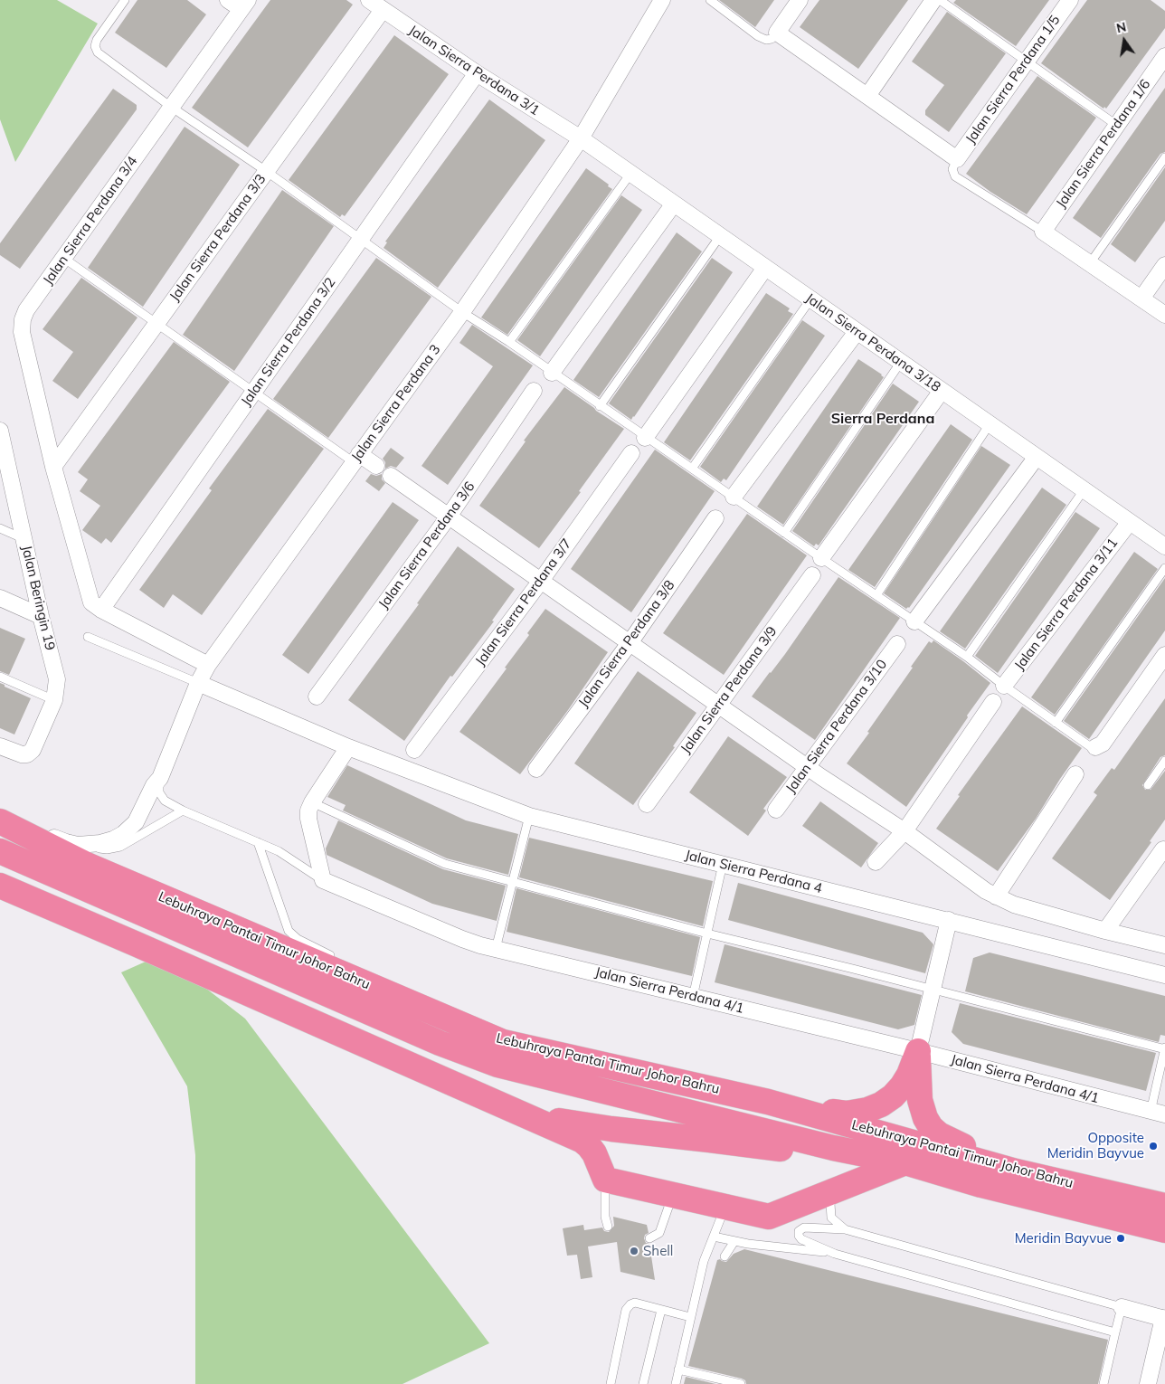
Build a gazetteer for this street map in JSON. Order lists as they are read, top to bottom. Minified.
{"streets":{"highway":["Lebuhraya Pantai Timur Johor Bahru"],"street":["Jalan Sierra Perdana 3/1","Jalan Sierra Perdana 1/5","Jalan Sierra Perdana 1/6","Jalan Sierra Perdana 3/4","Jalan Sierra Perdana 3/3","Jalan Sierra Perdana 3/2","Jalan Sierra Perdana 3/18","Jalan Sierra Perdana 3","Jalan Sierra Perdana 3/6","Jalan Beringin 19","Jalan Sierra Perdana 3/7","Jalan Sierra Perdana 3/11","Jalan Sierra Perdana 3/8","Jalan Sierra Perdana 3/9","Jalan Sierra Perdana 3/10","Jalan Sierra Perdana 4","Jalan Sierra Perdana 4/1"]},"crossings":[["Jalan Sierra Perdana 3/1","Jalan Sierra Perdana 3/3"],["Jalan Sierra Perdana 3/1","Jalan Sierra Perdana 3/2"],["Jalan Sierra Perdana 3/1","Jalan Sierra Perdana 3/18"],["Jalan Sierra Perdana 3/1","Jalan Sierra Perdana 3"],["Jalan Sierra Perdana 3/4","Jalan Sierra Perdana 3/3"],["Jalan Sierra Perdana 3/4","Jalan Sierra Perdana 3/2"],["Jalan Sierra Perdana 3/18","Jalan Sierra Perdana 3"],["Jalan Sierra Perdana 3/18","Jalan Sierra Perdana 3/11"],["Jalan Sierra Perdana 3","Jalan Sierra Perdana 4"]],"districts":["Sierra Perdana"],"places":["Opposite Meridin Bayvue","Meridin Bayvue","Shell"],"north":"top"}
